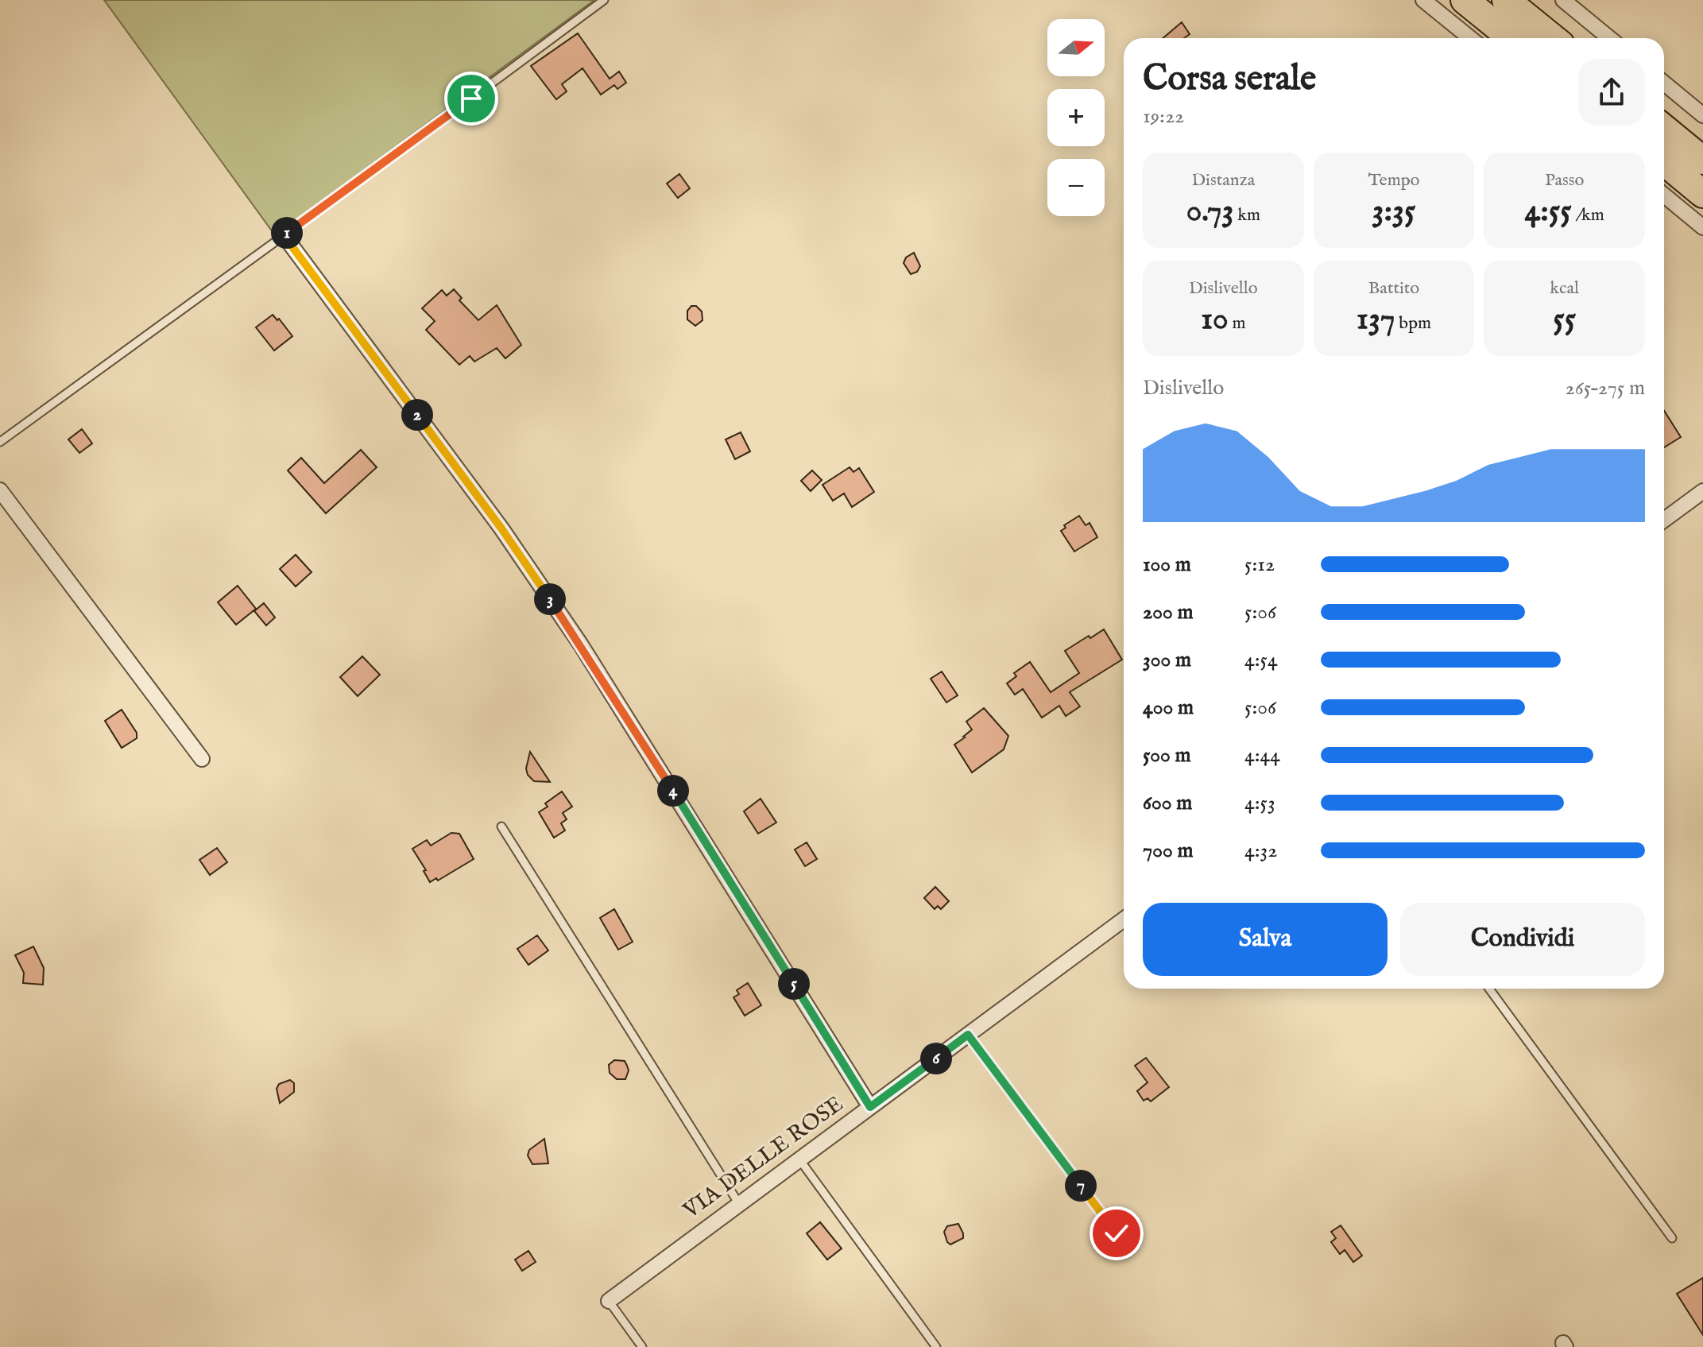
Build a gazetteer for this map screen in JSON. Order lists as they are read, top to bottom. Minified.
{"streets":{"street":["VIA DELLE ROSE"]},"north":"right","page":{"map_buttons":["+","−"],"heading":["Corsa serale","19:22"],"stats":[["Distanza","0.73 km"],["Tempo","3:35"],["Passo","4:55 /km"],["Dislivello","10 m"],["Battito","137 bpm"],["kcal","55"]],"pins":["1","2","3","4","5","6","7"],"chart":["Dislivello","265–275 m"],"list":[{"name":"100 m","note":"5:12"},{"name":"200 m","note":"5:06"},{"name":"300 m","note":"4:54"},{"name":"400 m","note":"5:06"},{"name":"500 m","note":"4:44"},{"name":"600 m","note":"4:53"},{"name":"700 m","note":"4:32"}],"buttons":["Salva","Condividi"]}}
